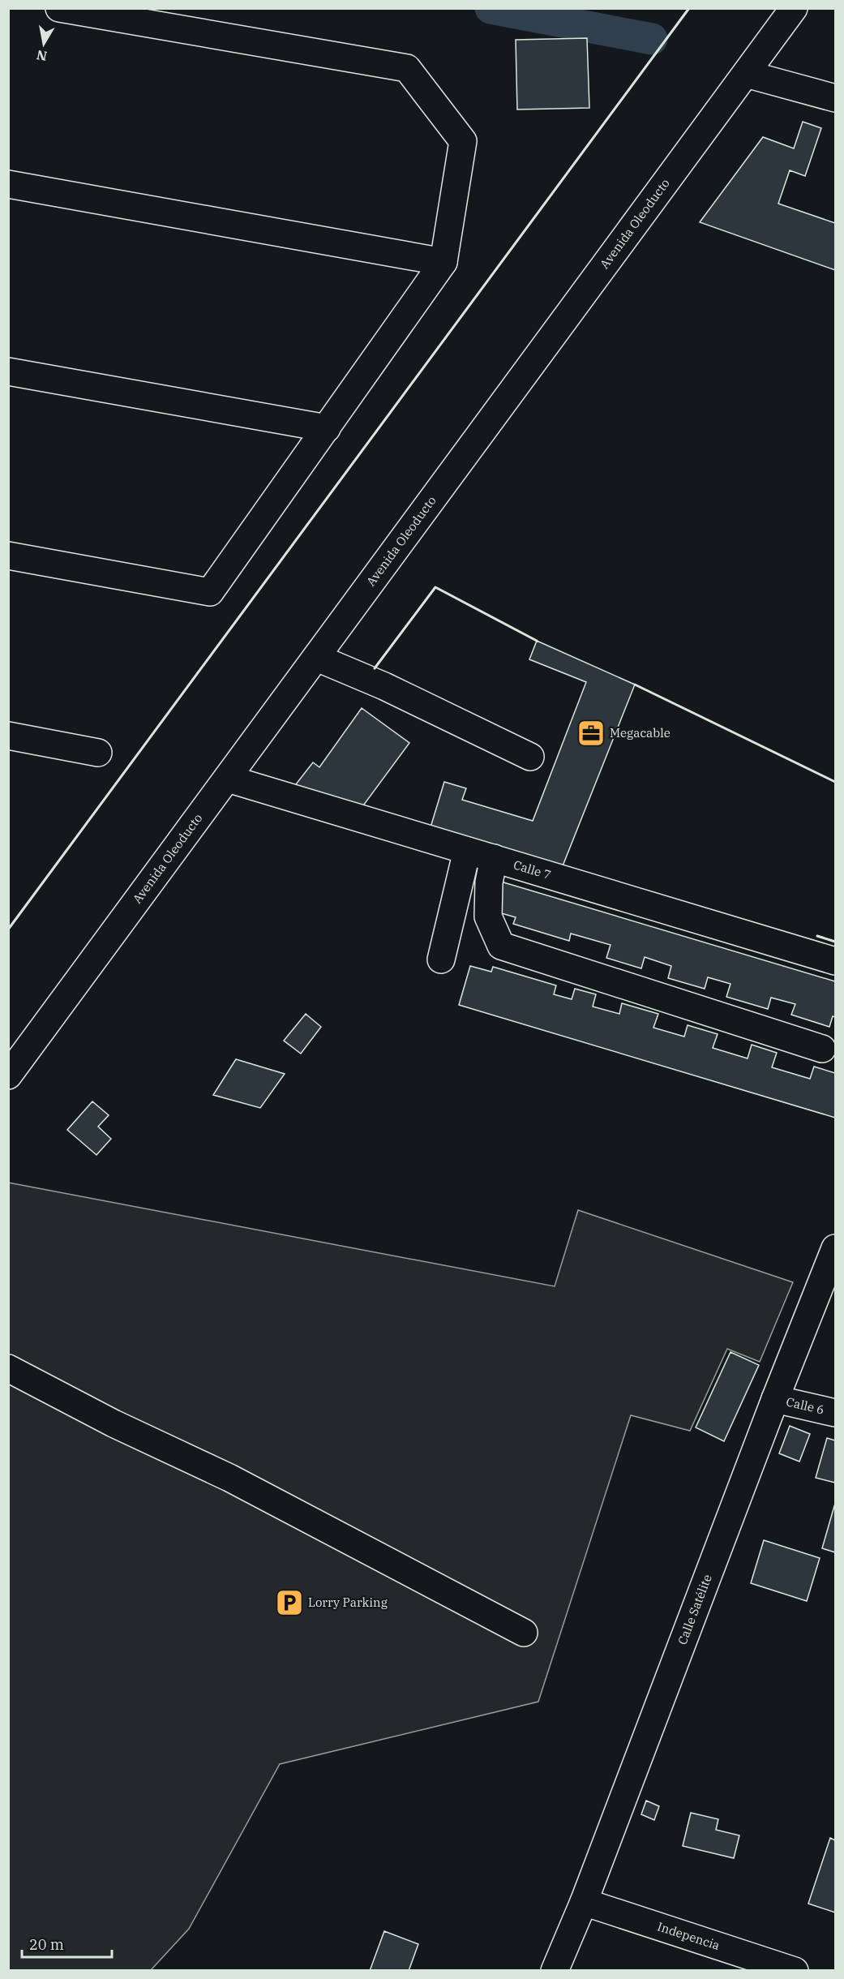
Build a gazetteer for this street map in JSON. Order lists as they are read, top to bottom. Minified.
{"streets":{"street":["Avenida Oleoducto","Calle 7","Calle 6","Calle Satélite","Indepencia"]},"crossings":[["Avenida Oleoducto","Calle 7"],["Calle 6","Calle Satélite"],["Calle Satélite","Indepencia"]],"places":{"office":["Megacable"],"parking":["Lorry Parking"]},"scale_bar":"20 m","north":"bottom"}
